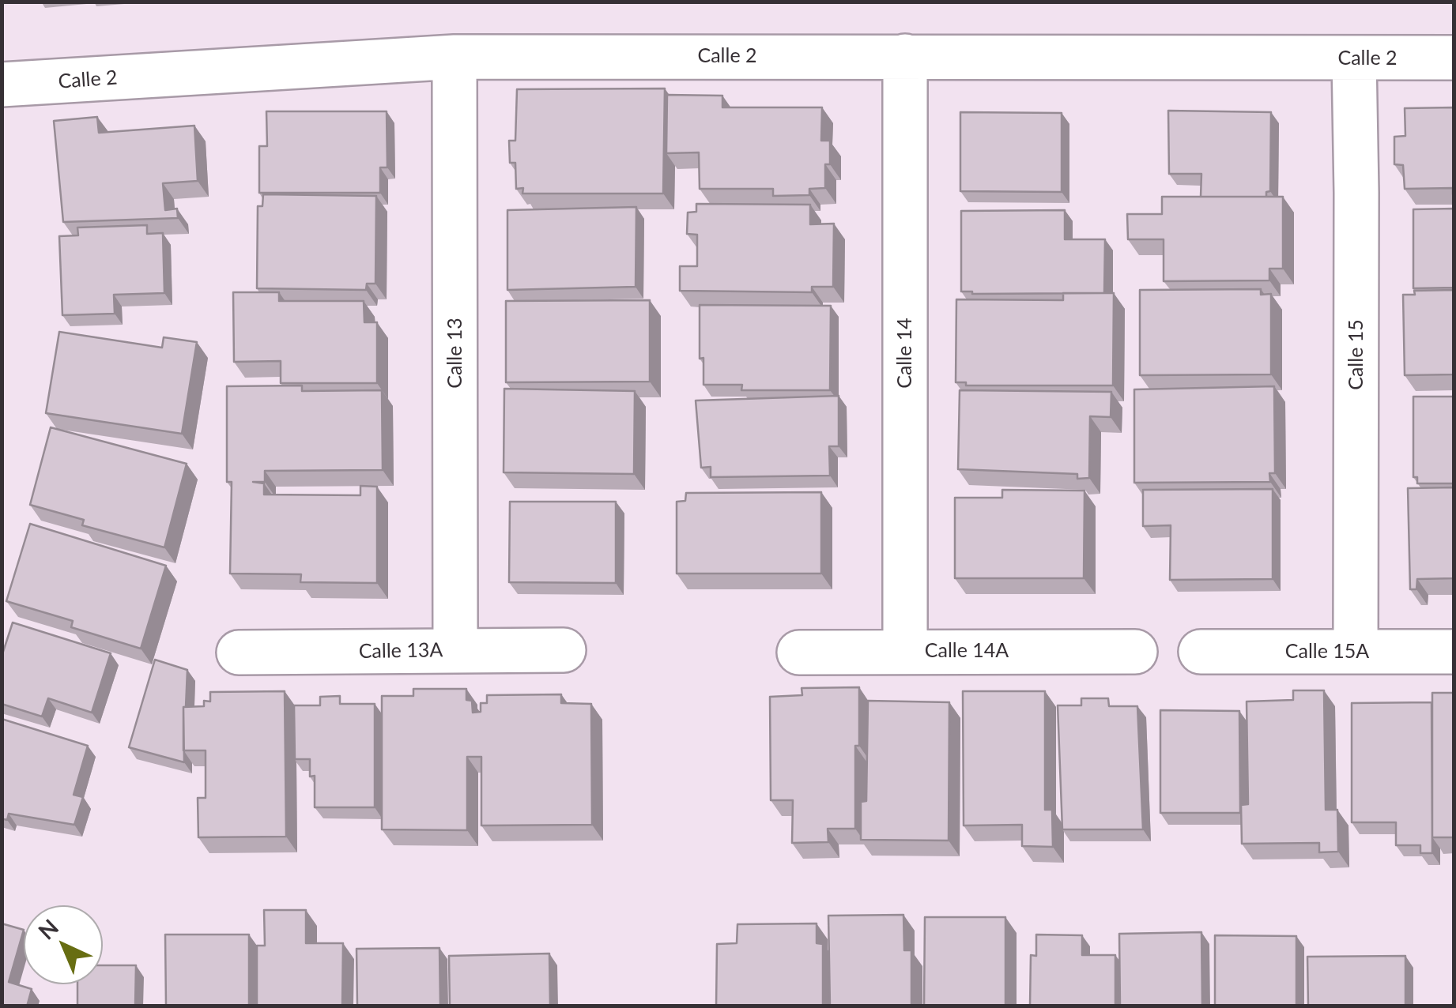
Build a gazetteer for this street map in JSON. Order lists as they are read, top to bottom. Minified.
{"streets":{"street":["Calle 2","Calle 13","Calle 14","Calle 15","Calle 13A","Calle 14A","Calle 15A"]},"crossings":[["Calle 2","Calle 13"],["Calle 2","Calle 14"],["Calle 2","Calle 15"],["Calle 13","Calle 13A"],["Calle 14","Calle 14A"],["Calle 15","Calle 15A"]],"north":"top left"}
